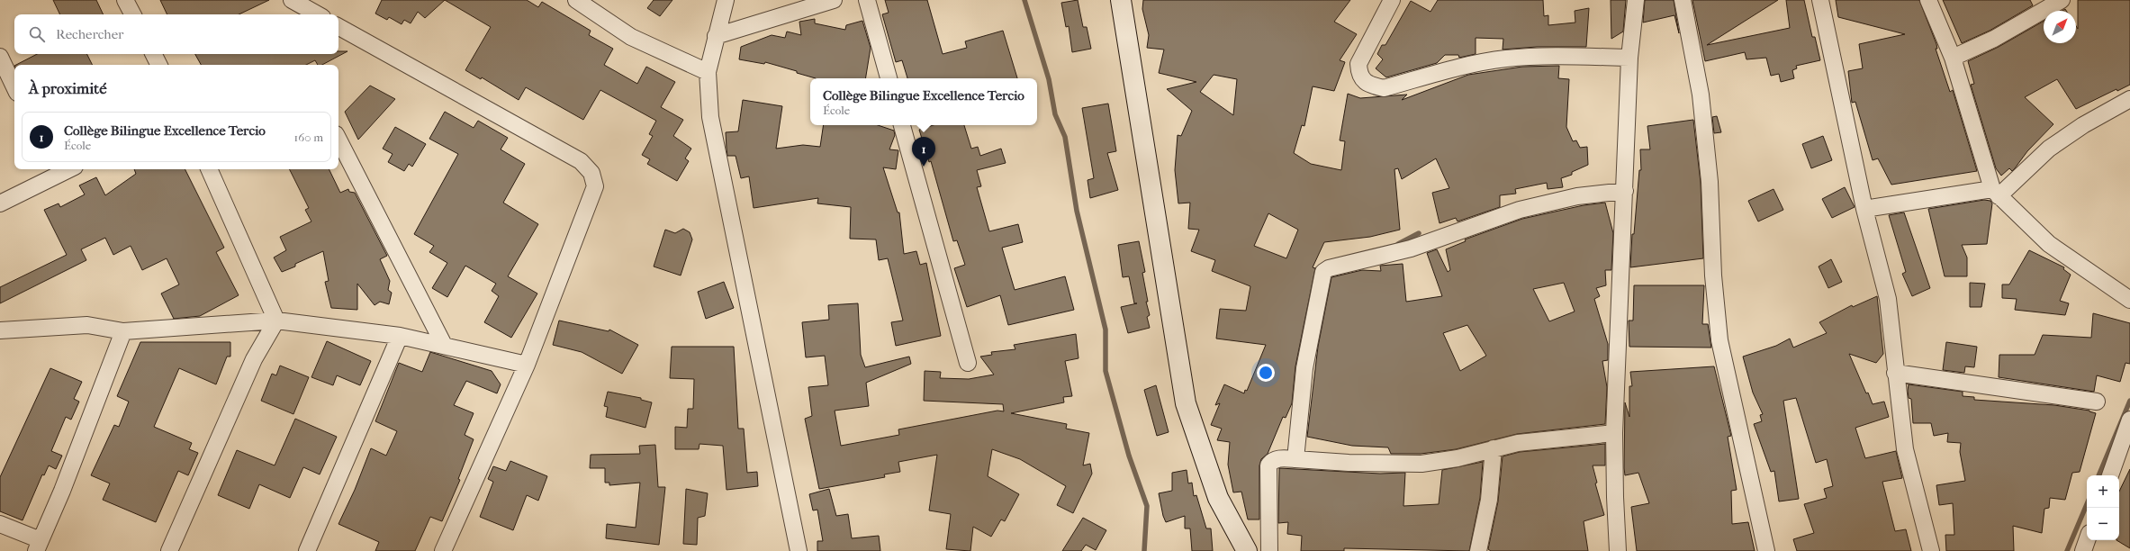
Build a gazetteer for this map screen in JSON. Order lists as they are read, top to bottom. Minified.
{"north":"top right","page":{"search":"Rechercher","heading":"À proximité","popup":["Collège Bilingue Excellence Tercio","École"],"list":[{"mark":"1","name":"Collège Bilingue Excellence Tercio","note":"École","value":"160 m"}],"pins":"1","map_buttons":["+","−"]}}
